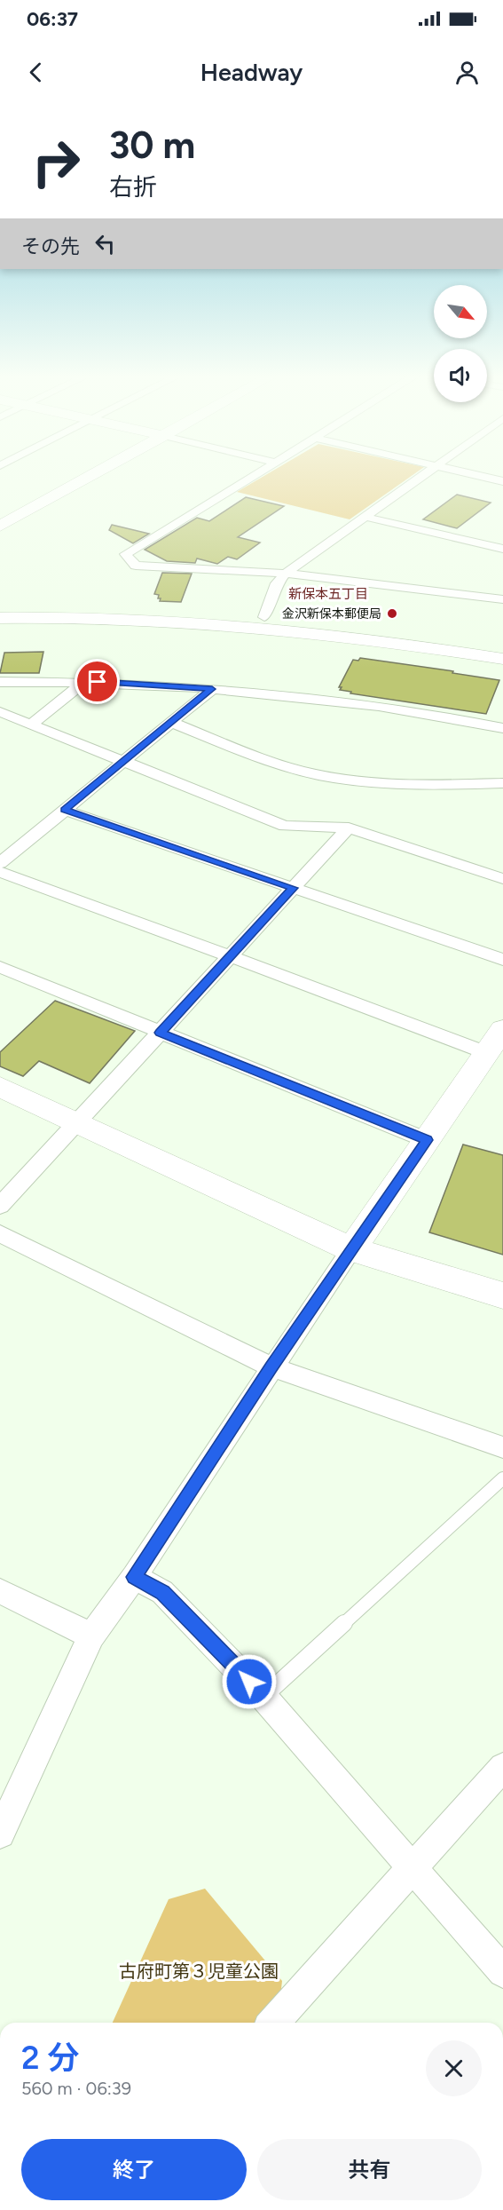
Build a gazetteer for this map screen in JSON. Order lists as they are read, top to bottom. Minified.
{"districts":["新保本五丁目"],"parks":["古府町第３児童公園"],"places":["金沢新保本郵便局"],"north":"bottom right","page":{"status":"06:37","header":"Headway","turn":["30 m","右折"],"then":"その先","heading":["2 分","560 m · 06:39"],"buttons":["終了","共有"]}}
